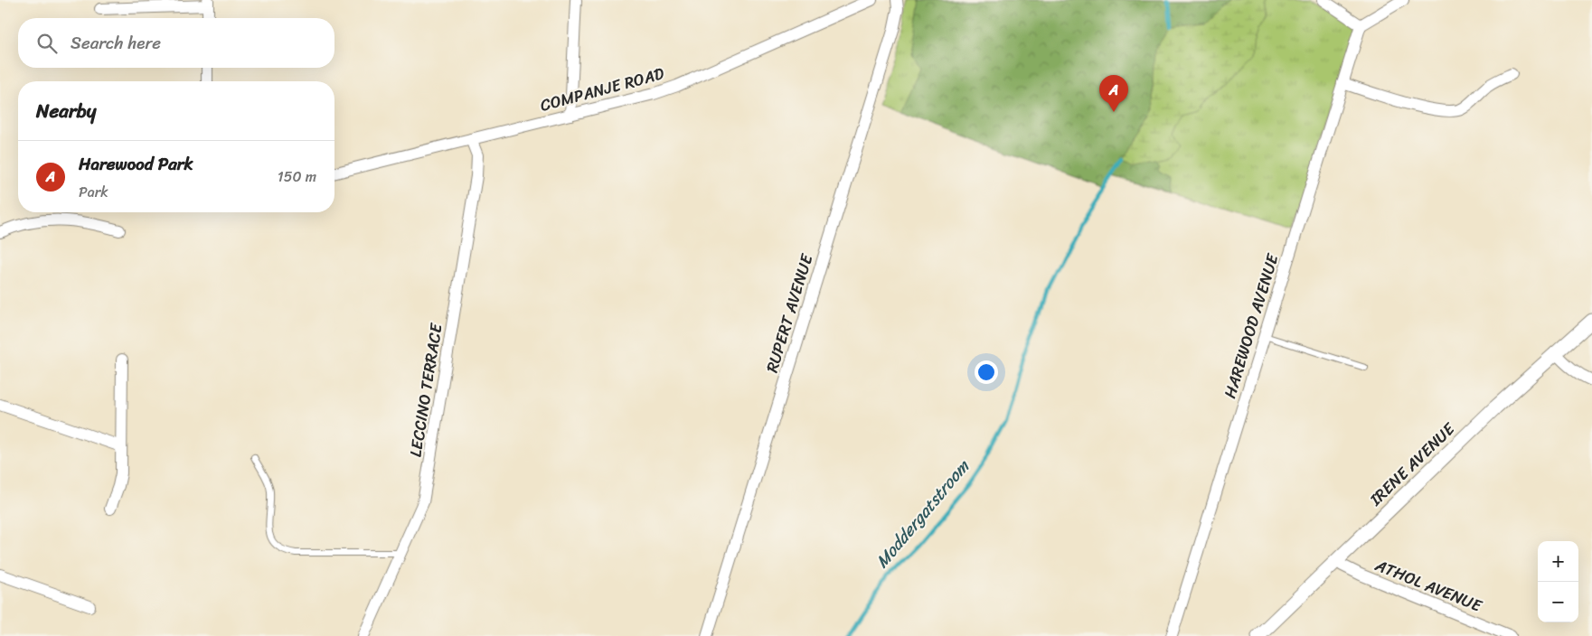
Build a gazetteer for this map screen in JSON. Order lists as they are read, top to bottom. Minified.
{"streets":{"street":["COMPANJE ROAD","RUPERT AVENUE","HAREWOOD AVENUE","LECCINO TERRACE","IRENE AVENUE","ATHOL AVENUE"]},"crossings":[["COMPANJE ROAD","LECCINO TERRACE"],["IRENE AVENUE","ATHOL AVENUE"]],"water":["Moddergatstroom"],"page":{"search":"Search here","pins":"A","heading":"Nearby","list":[{"mark":"A","name":"Harewood Park","note":"Park","value":"150 m"}],"map_buttons":["+","−"]}}
